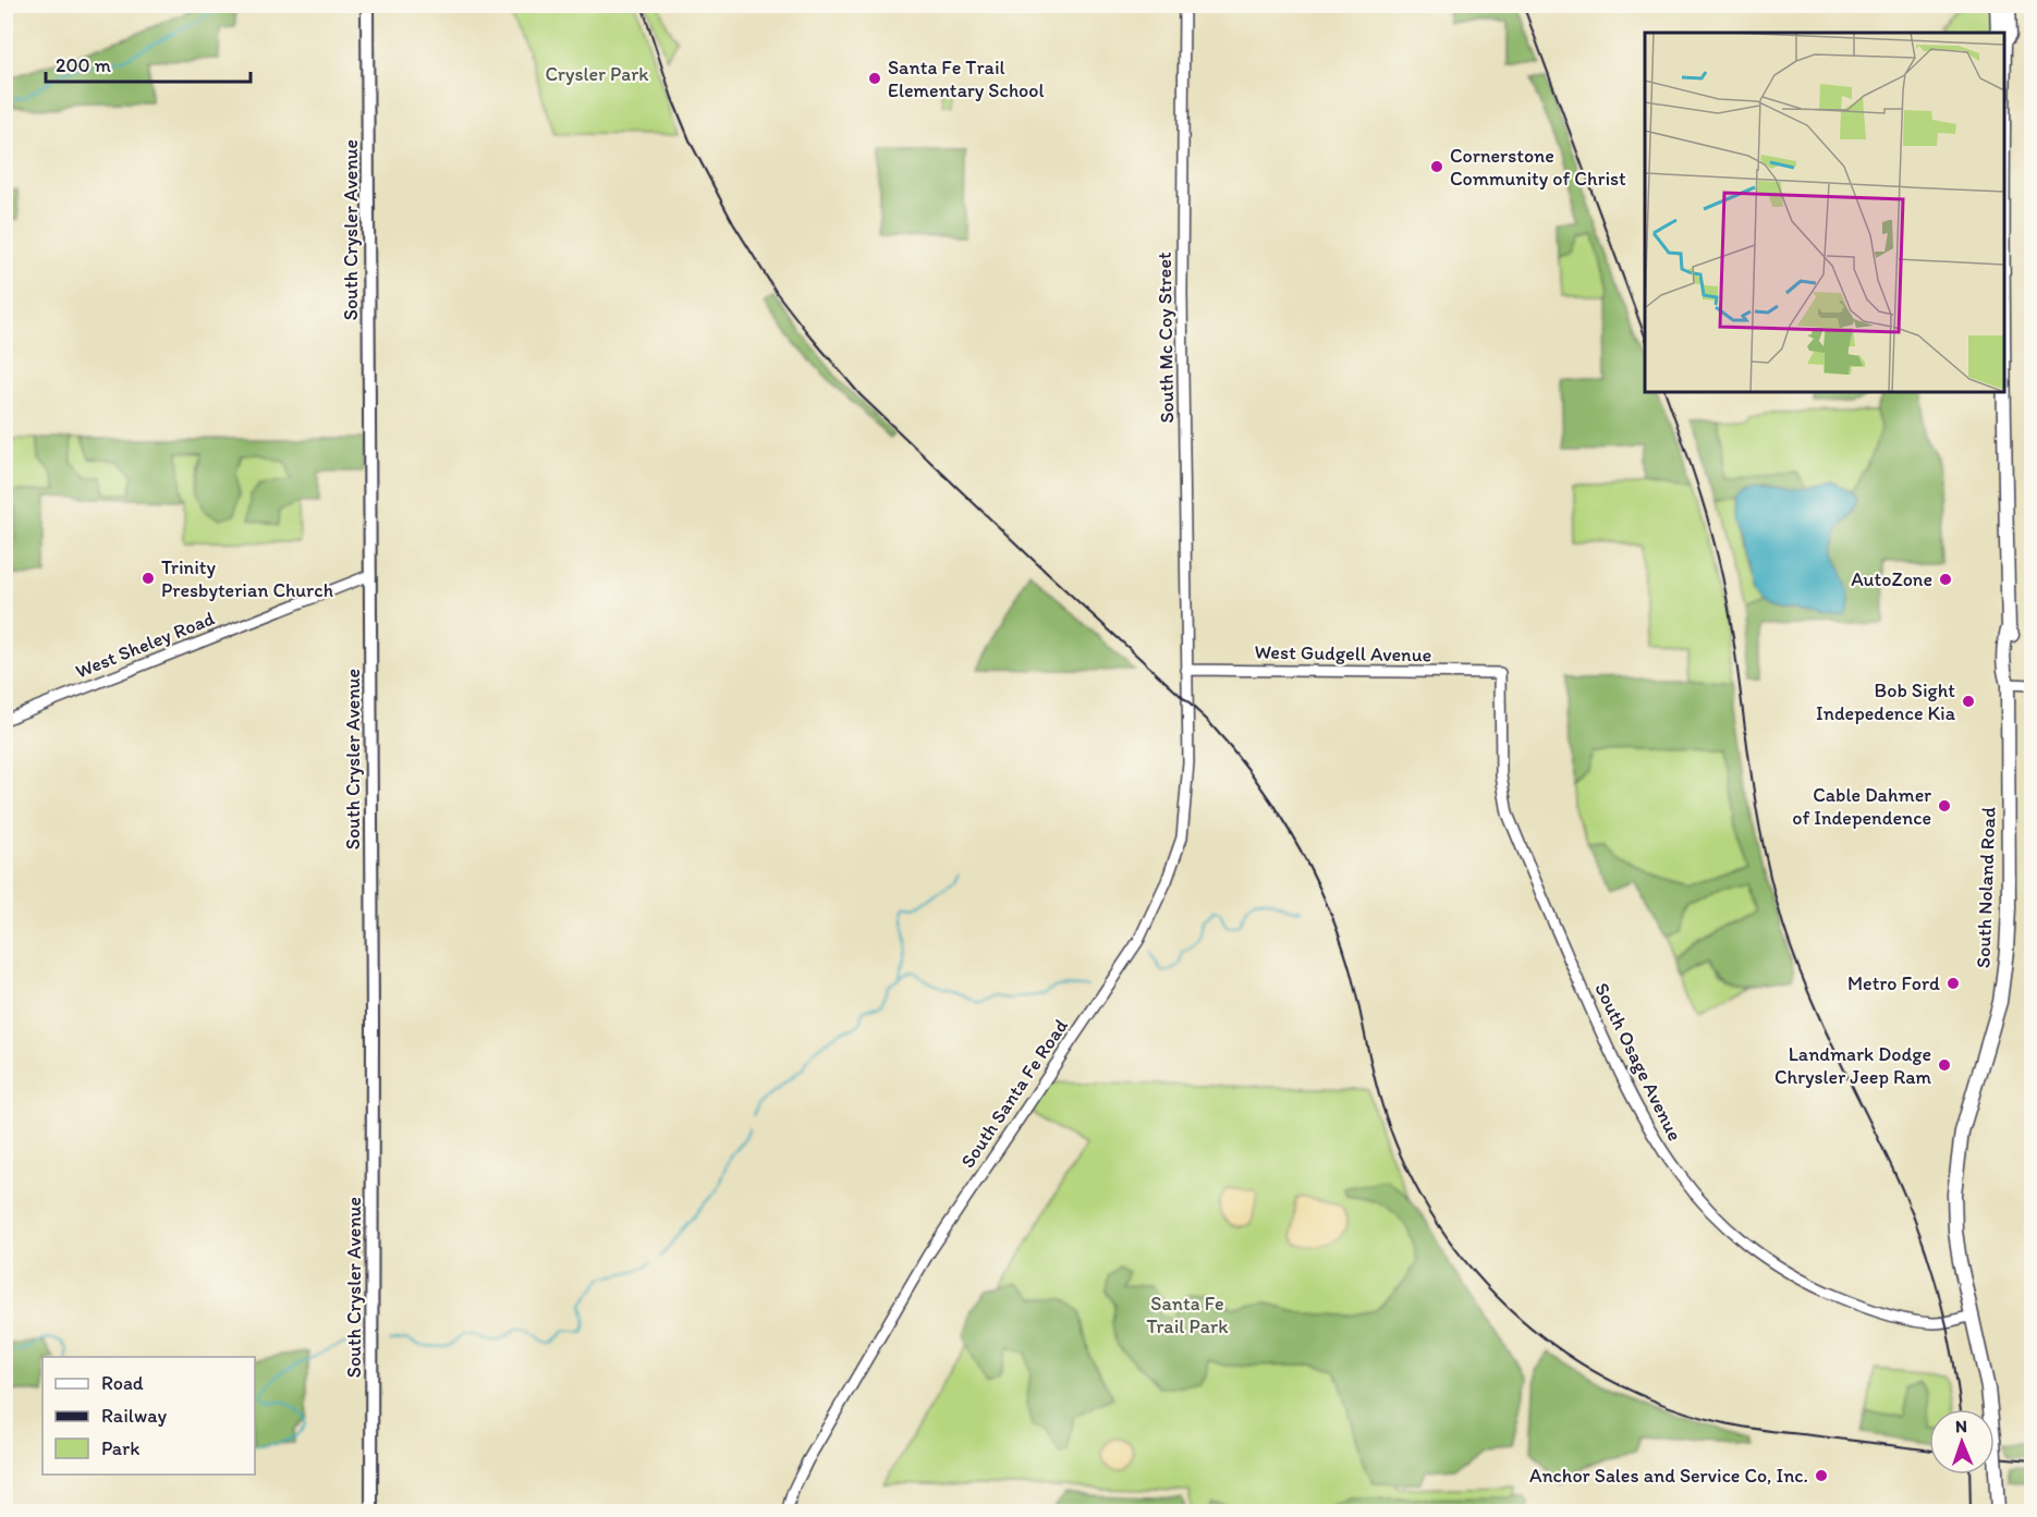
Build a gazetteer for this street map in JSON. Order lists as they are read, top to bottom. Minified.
{"streets":{"main road":["South Crysler Avenue","South Noland Road"],"street":["South Mc Coy Street","West Sheley Road","West Gudgell Avenue","South Osage Avenue","South Santa Fe Road"]},"crossings":[["South Crysler Avenue","West Sheley Road"],["South Mc Coy Street","West Gudgell Avenue"],["South Mc Coy Street","South Santa Fe Road"],["West Gudgell Avenue","South Osage Avenue"],["West Gudgell Avenue","South Santa Fe Road"],["South Noland Road","South Osage Avenue"]],"parks":["Crysler Park","Santa Fe Trail Park"],"places":["Santa Fe Trail Elementary School","Cornerstone Community of Christ","Trinity Presbyterian Church","AutoZone","Bob Sight Indepedence Kia","Cable Dahmer of Independence","Metro Ford","Landmark Dodge Chrysler Jeep Ram","Anchor Sales and Service Co, Inc."],"legend":["Road","Railway","Park"],"scale_bar":"200 m","north":"top"}
